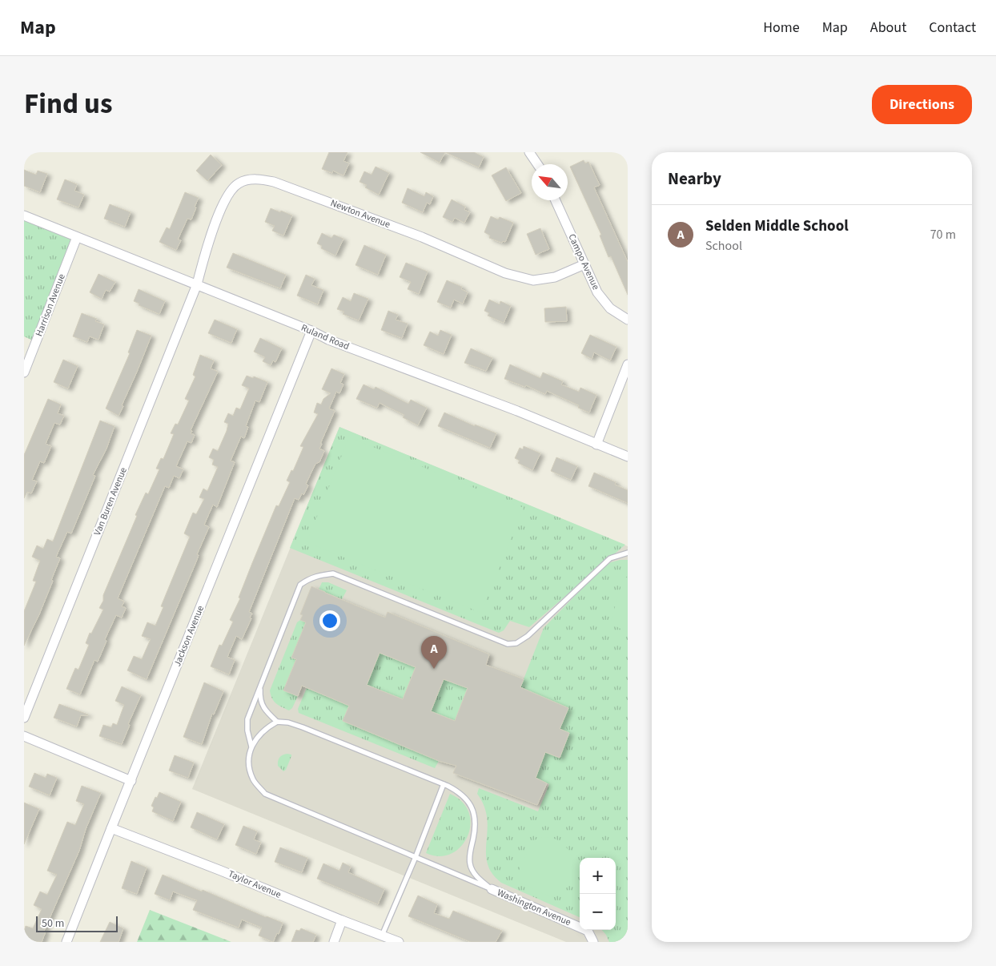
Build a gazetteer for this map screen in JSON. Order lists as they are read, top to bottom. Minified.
{"streets":{"street":["Newton Avenue","Campo Avenue","Harrison Avenue","Ruland Road","Van Buren Avenue","Jackson Avenue","Taylor Avenue","Washington Avenue"]},"crossings":[["Newton Avenue","Campo Avenue"],["Newton Avenue","Ruland Road"],["Newton Avenue","Van Buren Avenue"],["Harrison Avenue","Ruland Road"],["Ruland Road","Van Buren Avenue"],["Ruland Road","Jackson Avenue"],["Jackson Avenue","Taylor Avenue"]],"scale_bar":"50 m","north":"top left","page":{"header":"Map","nav":["Home","Map","About","Contact"],"title":"Find us","buttons":"Directions","heading":"Nearby","list":[{"mark":"A","name":"Selden Middle School","note":"School","value":"70 m"}],"pins":"A","map_buttons":["+","−"],"scale":"50 m"}}
